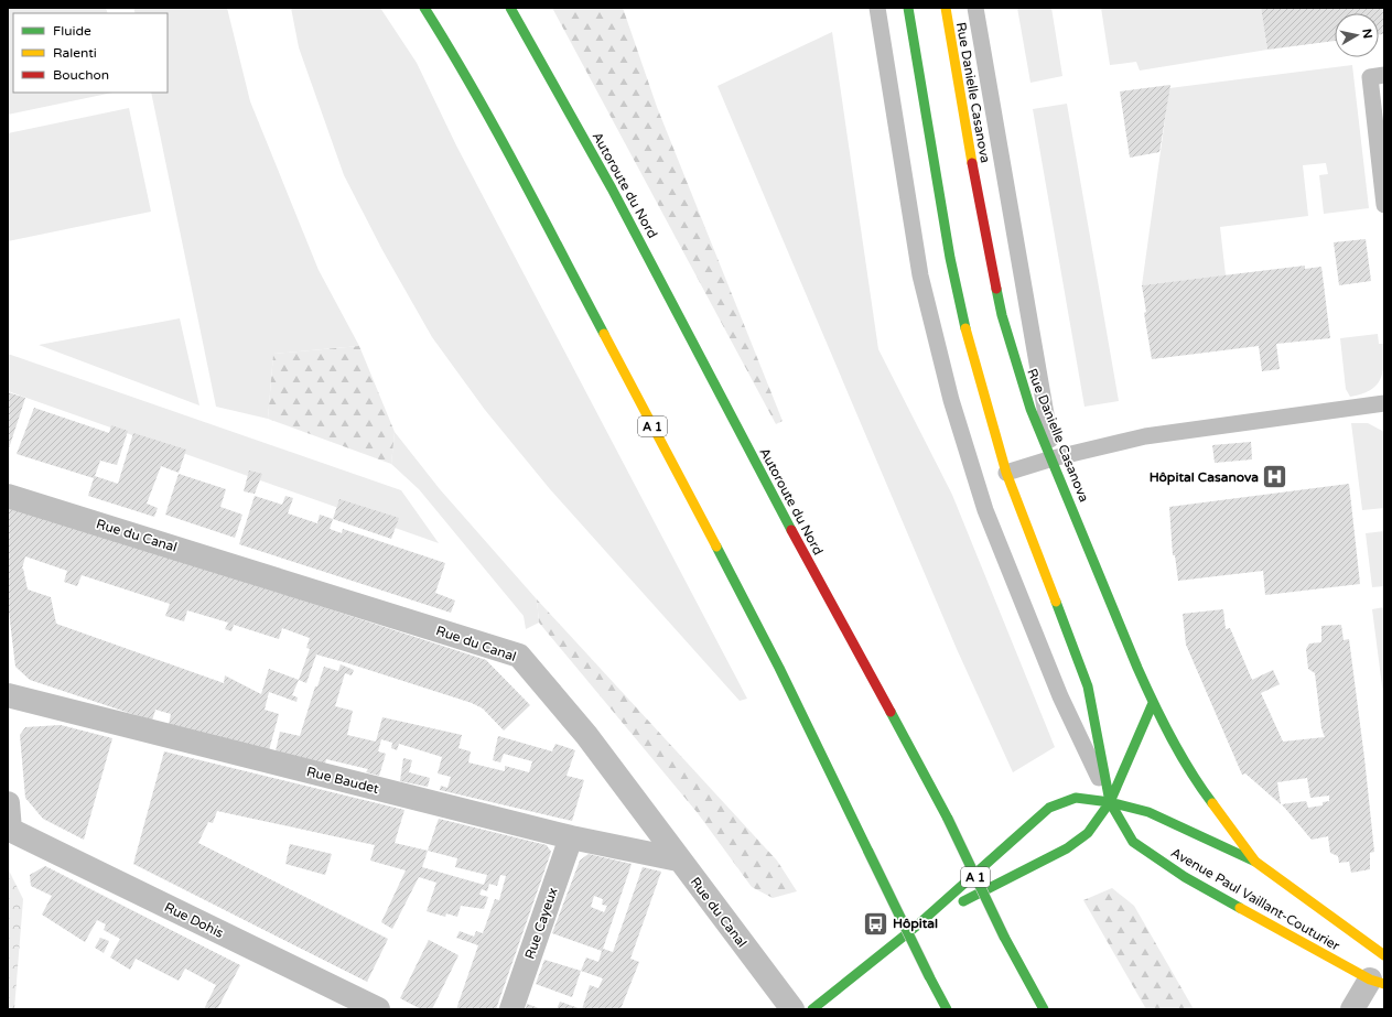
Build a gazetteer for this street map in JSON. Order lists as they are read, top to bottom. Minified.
{"streets":{"main road":["Rue Danielle Casanova","Autoroute du Nord","A 1","Avenue Paul Vaillant-Couturier"],"street":["Rue du Canal","Rue Baudet","Rue Dohis","Rue Cayeux"]},"crossings":[["Rue Danielle Casanova","Avenue Paul Vaillant-Couturier"],["Rue du Canal","Rue Baudet"],["Rue Baudet","Rue Cayeux"]],"places":{"hospital":["Hôpital Casanova"],"bus stop":["Hôpital"]},"legend":["Fluide","Ralenti","Bouchon"],"north":"right"}
